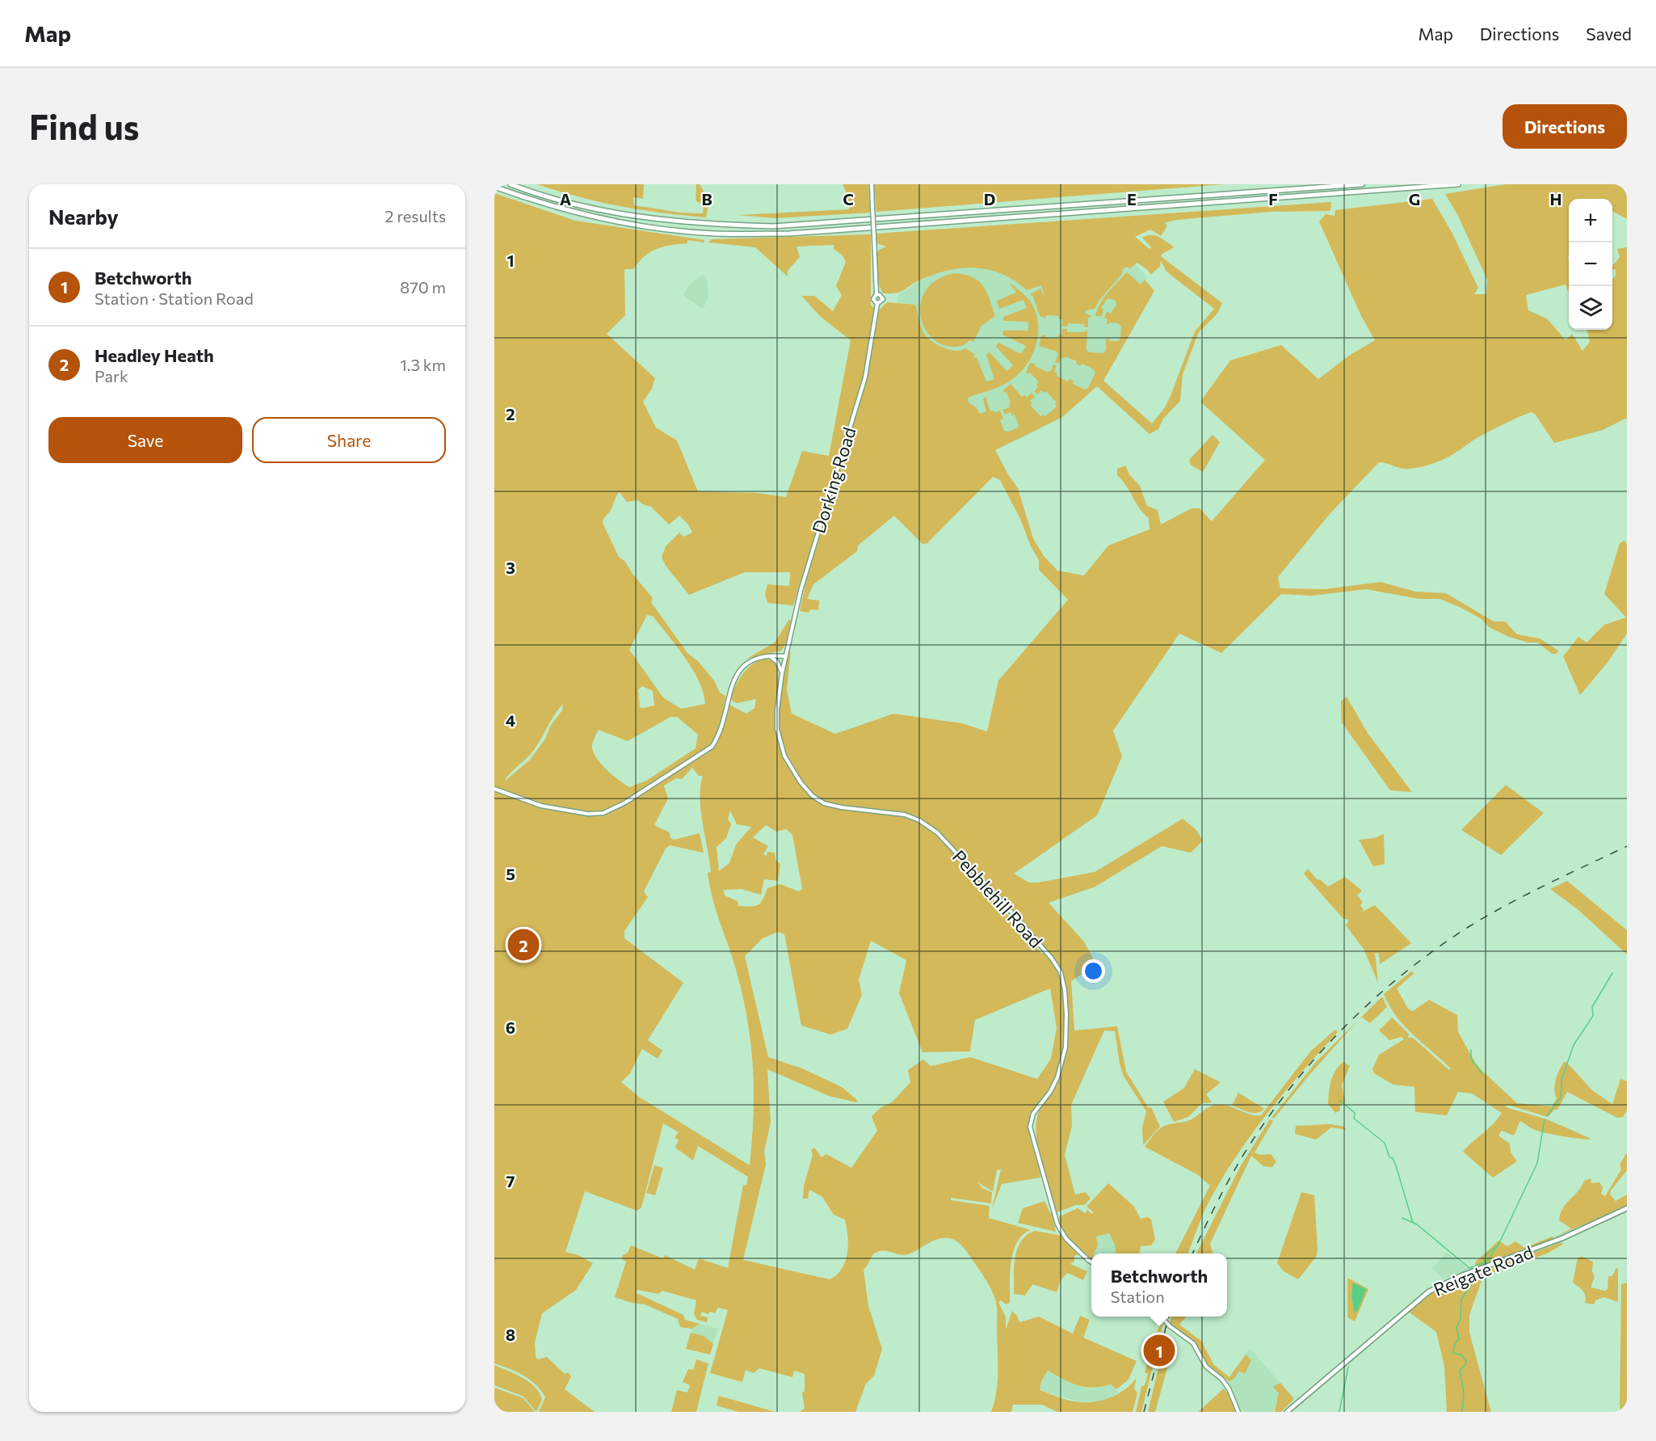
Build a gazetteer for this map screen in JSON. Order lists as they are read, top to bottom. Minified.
{"streets":{"main road":["Dorking Road","Pebblehill Road","Reigate Road"]},"crossings":[["Dorking Road","Pebblehill Road"]],"page":{"header":"Map","nav":["Map","Directions","Saved"],"buttons":["Directions",["Save","Share"]],"title":"Find us","heading":["Nearby","2 results"],"map_buttons":["+","−"],"list":[{"mark":"1","name":"Betchworth","note":"Station · Station Road","value":"870 m"},{"mark":"2","name":"Headley Heath","note":"Park","value":"1.3 km"}],"pins":["2","1"],"popup":["Betchworth","Station"]},"grid":{"columns":["A","B","C","D","E","F","G","H"],"rows":["1","2","3","4","5","6","7","8"]}}
